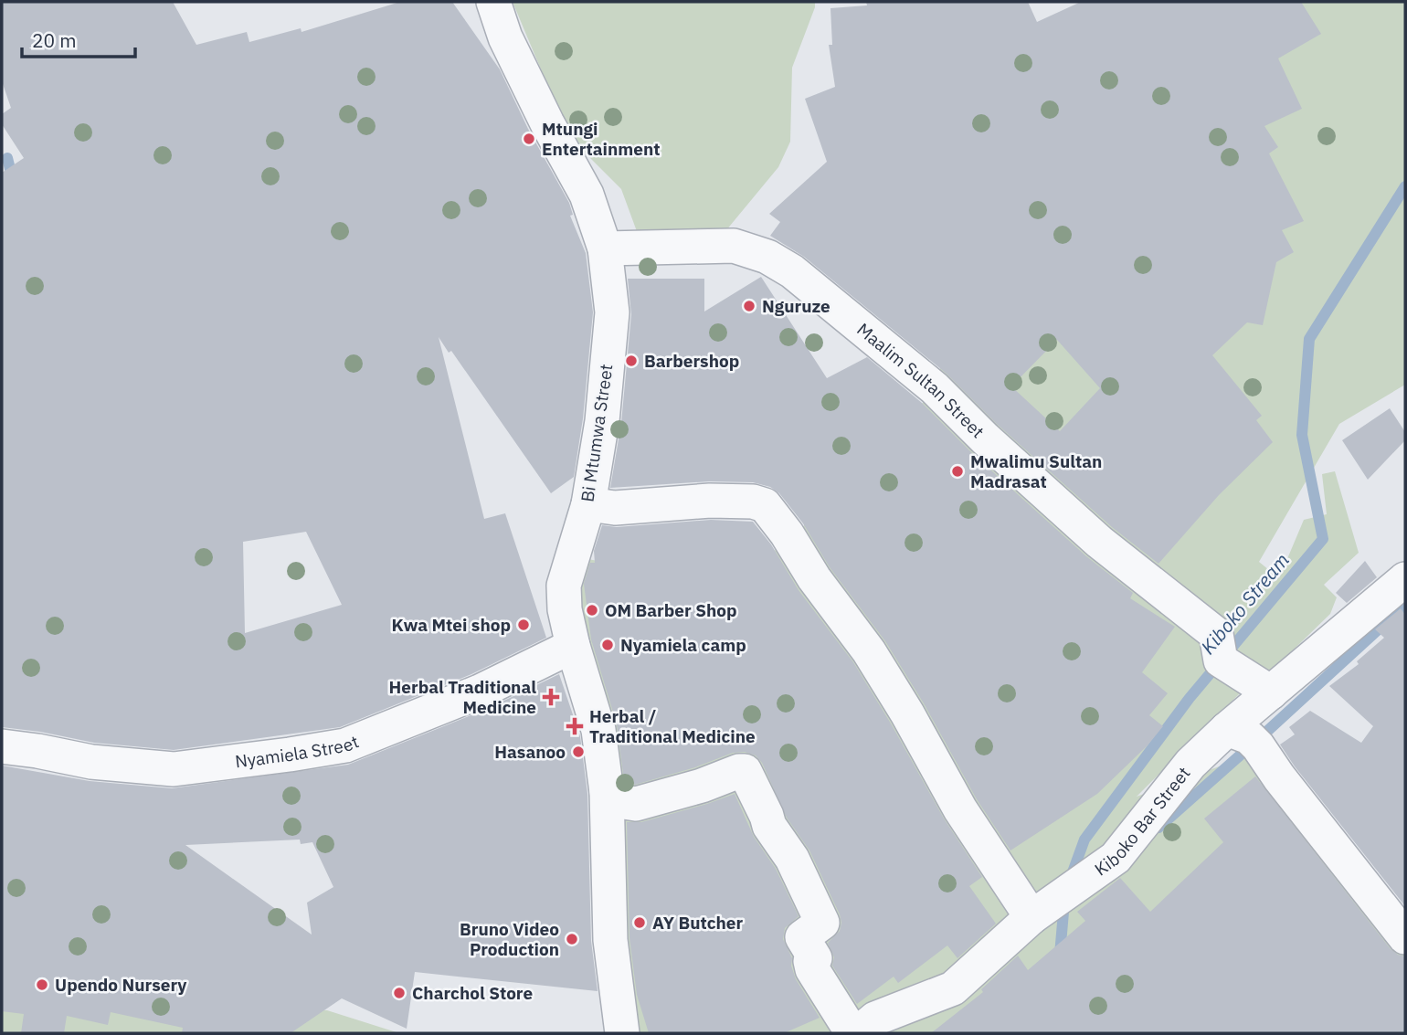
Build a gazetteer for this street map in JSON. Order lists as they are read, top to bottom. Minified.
{"streets":{"street":["Maalim Sultan Street","Bi Mtumwa Street","Nyamiela Street","Kiboko Bar Street"]},"crossings":[["Maalim Sultan Street","Bi Mtumwa Street"],["Maalim Sultan Street","Kiboko Bar Street"],["Bi Mtumwa Street","Nyamiela Street"]],"water":["Kiboko Stream"],"places":{"other":["Mtungi Entertainment","Nguruze","Barbershop","Mwalimu Sultan Madrasat","OM Barber Shop","Kwa Mtei shop","Nyamiela camp","Hasanoo","AY Butcher","Bruno Video Production","Upendo Nursery","Charchol Store"],"health":["Herbal Traditional Medicine","Herbal / Traditional Medicine"]},"scale_bar":"20 m"}
